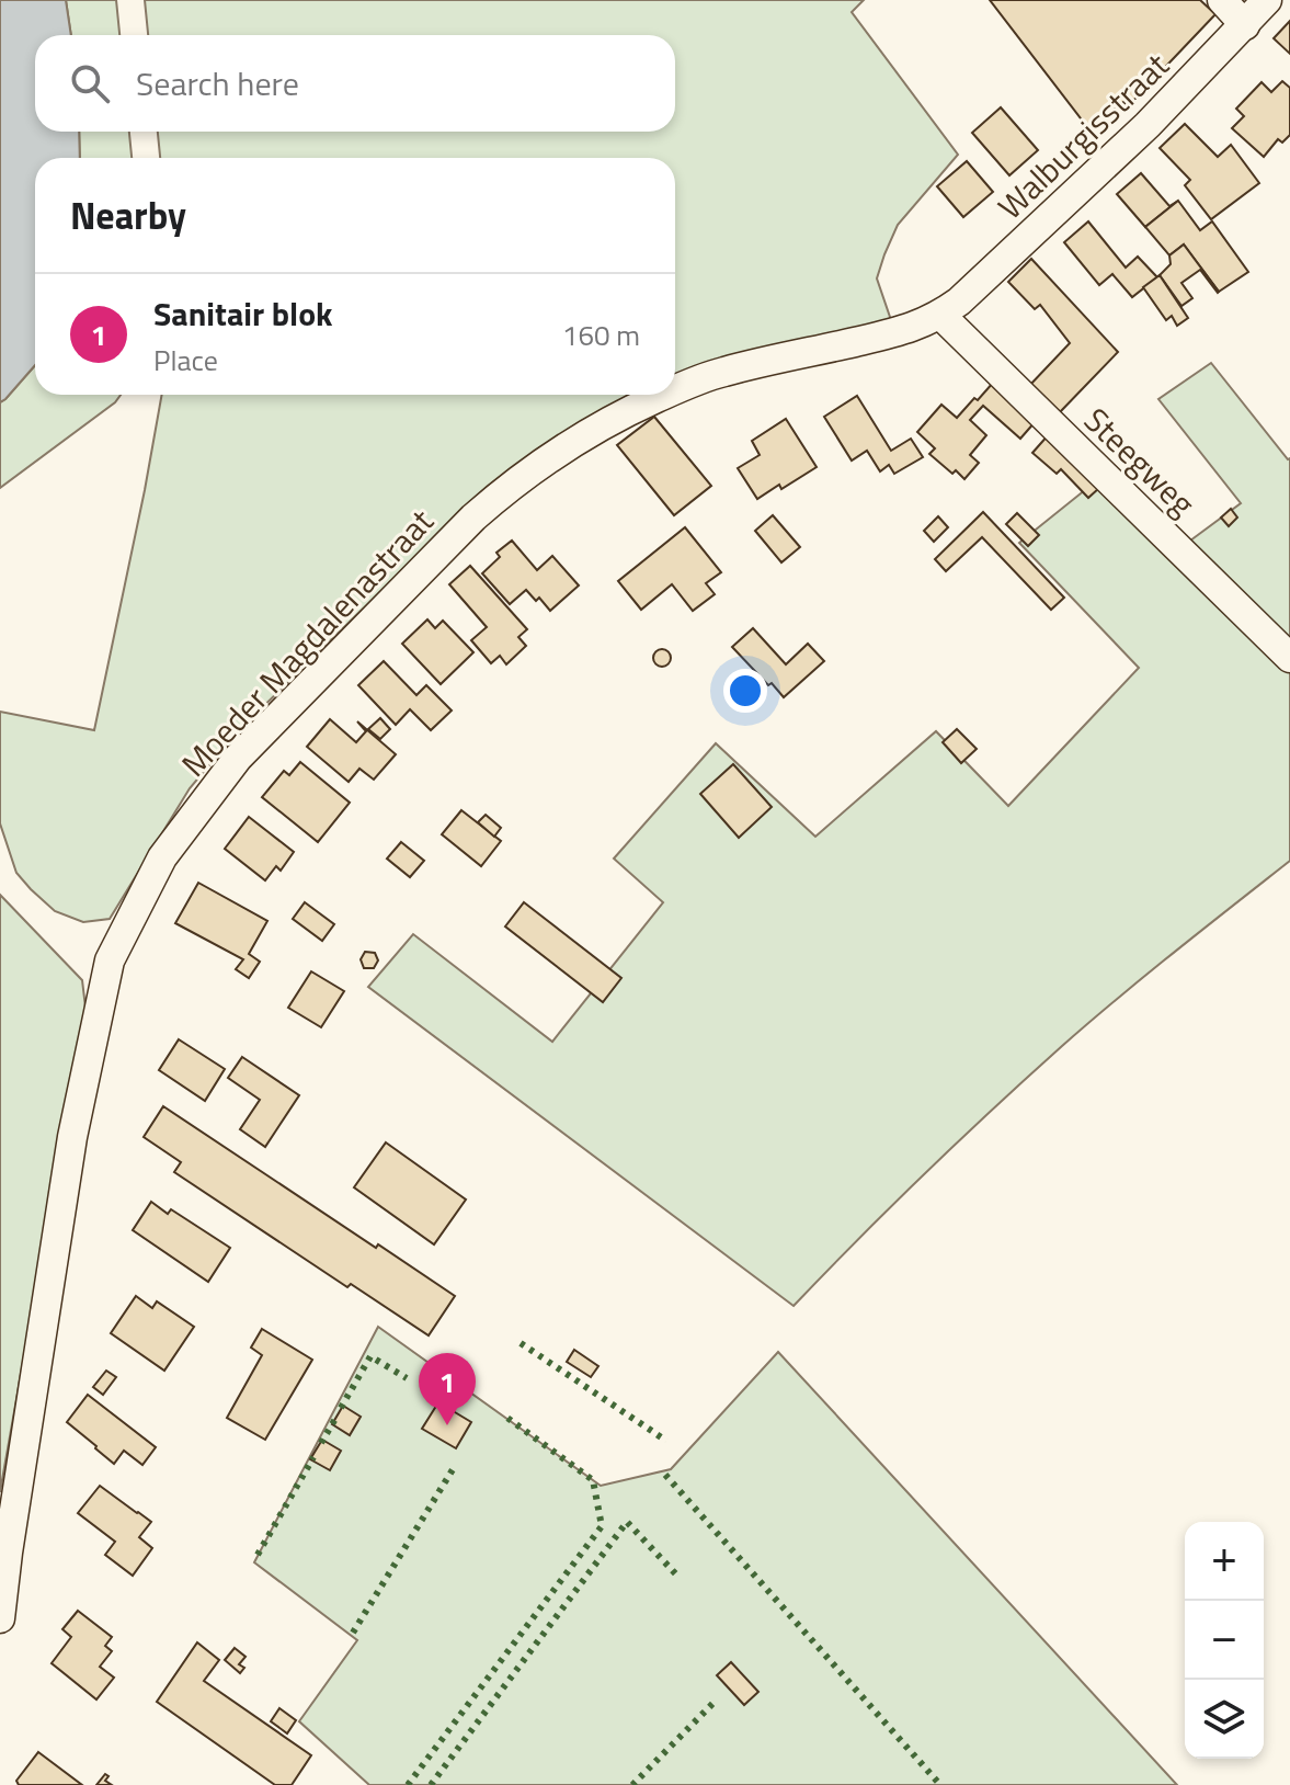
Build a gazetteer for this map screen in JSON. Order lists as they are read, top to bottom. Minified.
{"streets":{"street":["Walburgisstraat","Steegweg","Moeder Magdalenastraat"]},"crossings":[["Walburgisstraat","Steegweg"],["Walburgisstraat","Moeder Magdalenastraat"],["Steegweg","Moeder Magdalenastraat"]],"page":{"search":"Search here","heading":"Nearby","list":[{"mark":"1","name":"Sanitair blok","note":"Place","value":"160 m"}],"pins":"1","map_buttons":["+","−"]}}
